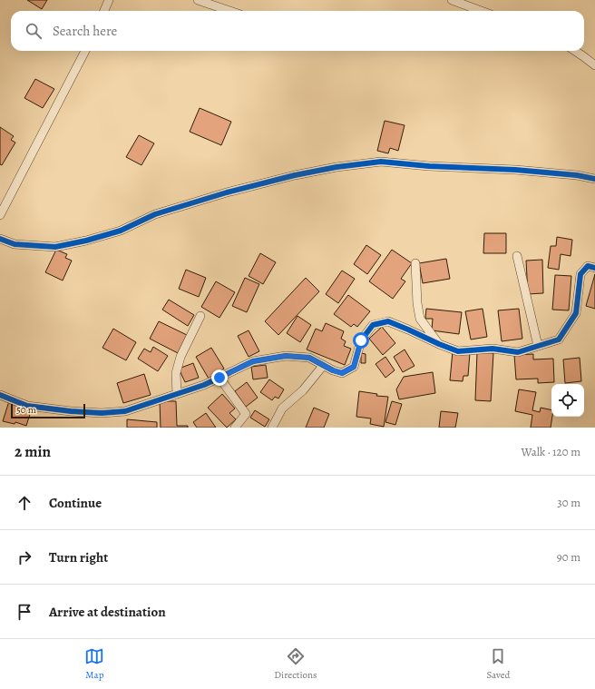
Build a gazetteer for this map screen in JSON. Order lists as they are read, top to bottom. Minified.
{"scale_bar":"50 m","page":{"search":"Search here","scale":"50 m","heading":["2 min","Walk · 120 m"],"list":[["Continue","30 m"],["Turn right","90 m"],"Arrive at destination"],"nav":["Map","Directions","Saved"]}}
